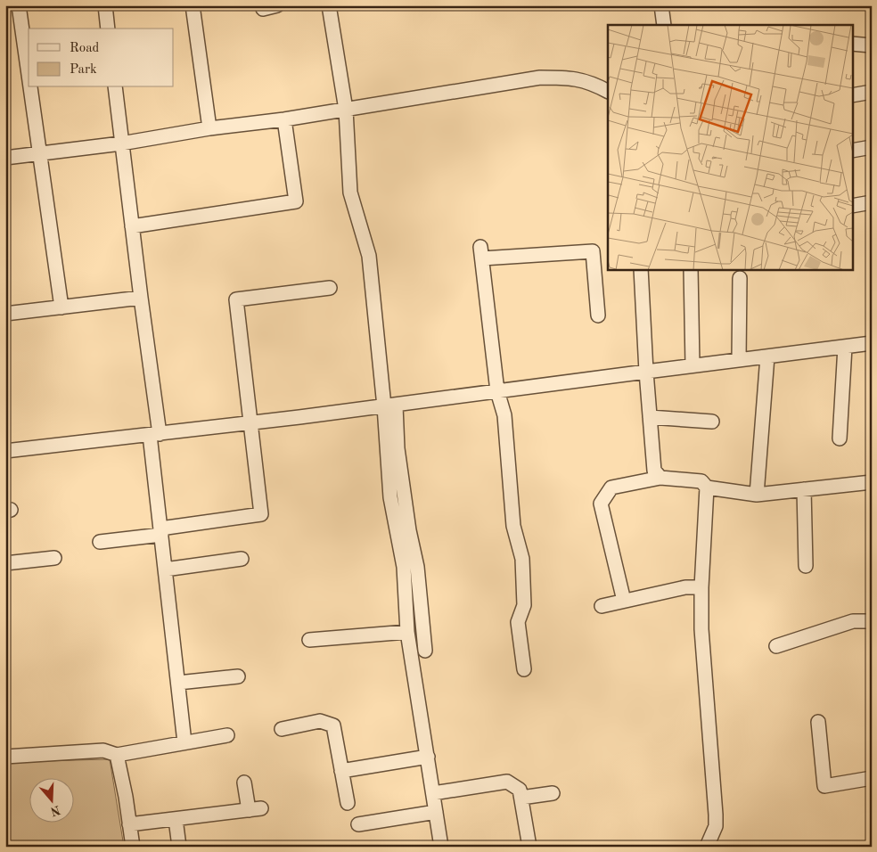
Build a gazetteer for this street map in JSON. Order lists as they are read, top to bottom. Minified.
{"legend":["Road","Park"],"north":"bottom"}
